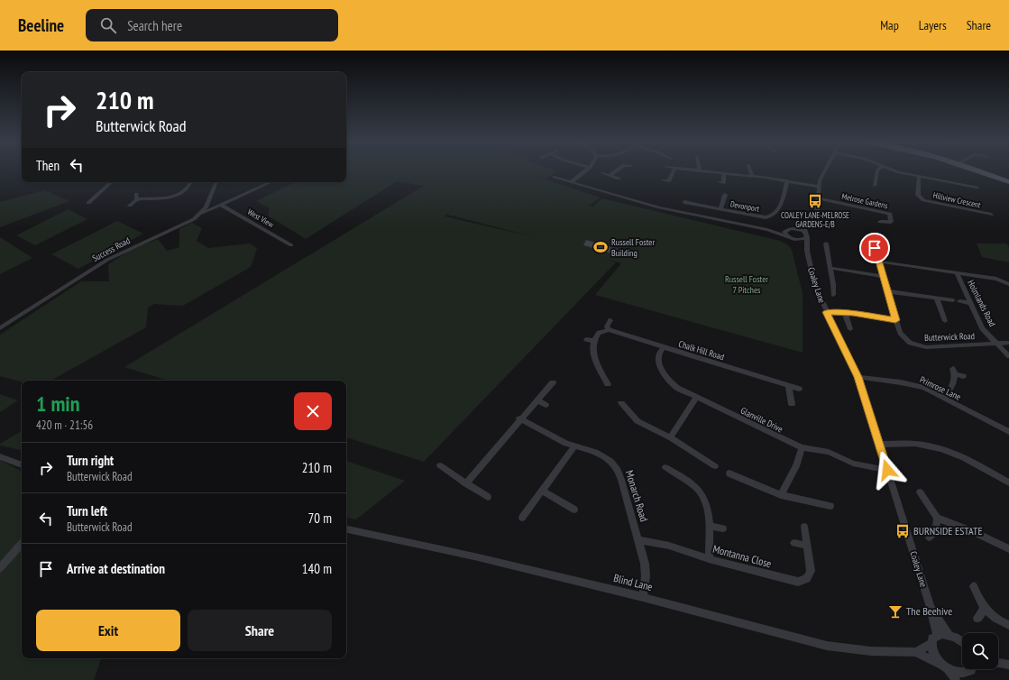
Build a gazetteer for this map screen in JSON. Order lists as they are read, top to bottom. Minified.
{"streets":{"street":["Hillview Crescent","Melrose Gardens","Devonport","West View","Success Road","Coaley Lane","Holmlands Road","Butterwick Road","Chalk Hill Road","Primrose Lane","Glanville Drive","Monarch Road","Montanna Close","Blind Lane"]},"crossings":[["West View","Success Road"],["Coaley Lane","Primrose Lane"],["Coaley Lane","Glanville Drive"],["Holmlands Road","Butterwick Road"],["Chalk Hill Road","Glanville Drive"],["Monarch Road","Montanna Close"],["Monarch Road","Blind Lane"]],"parks":["Russell Foster 7 Pitches"],"places":{"bus stop":["COALEY LANE-MELROSE GARDENS-E/B","BURNSIDE ESTATE"],"sports":["Russell Foster Building"],"bar":["The Beehive"]},"page":{"header":"Beeline","search":"Search here","nav":["Map","Layers","Share"],"turn":["210 m","Butterwick Road"],"then":"Then","heading":["1 min","420 m · 21:56"],"list":[{"name":"Turn right","note":"Butterwick Road","value":"210 m"},{"name":"Turn left","note":"Butterwick Road","value":"70 m"},{"name":"Arrive at destination","value":"140 m"}],"buttons":["Exit","Share"]}}
